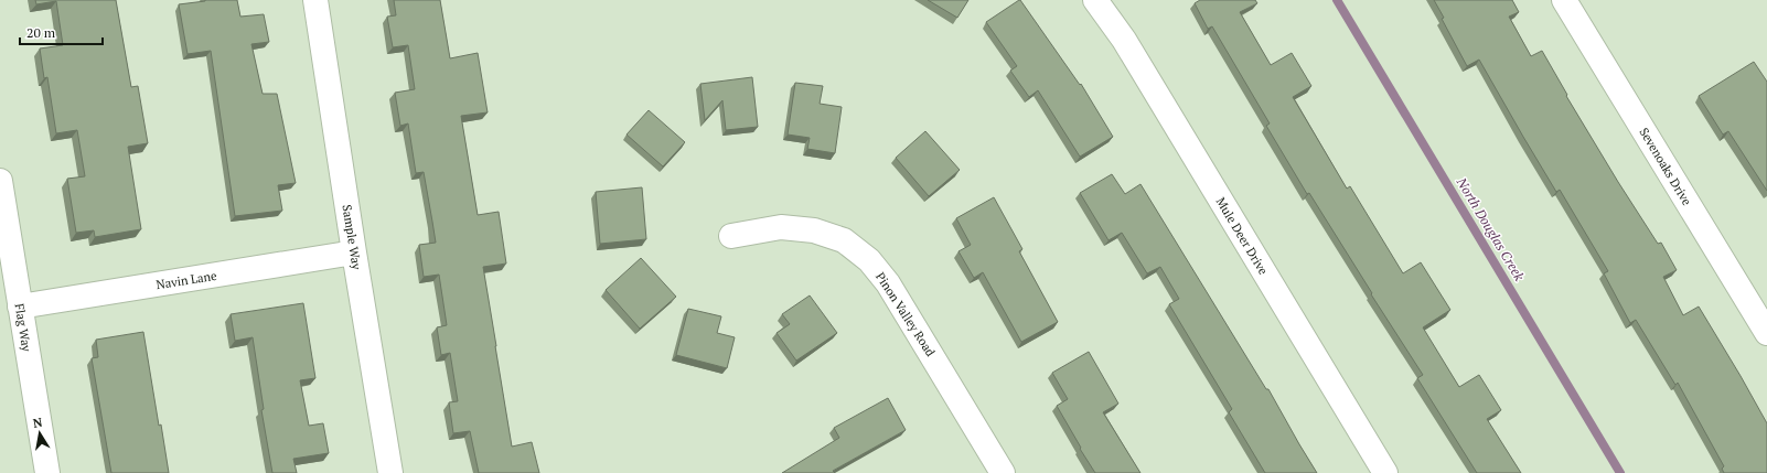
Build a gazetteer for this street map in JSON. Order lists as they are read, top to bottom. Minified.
{"streets":{"street":["Sevenoaks Drive","Mule Deer Drive","Sample Way","Navin Lane","Pinon Valley Road","Flag Way"]},"crossings":[["Sample Way","Navin Lane"],["Navin Lane","Flag Way"]],"water":["North Douglas Creek"],"scale_bar":"20 m","north":"top"}
